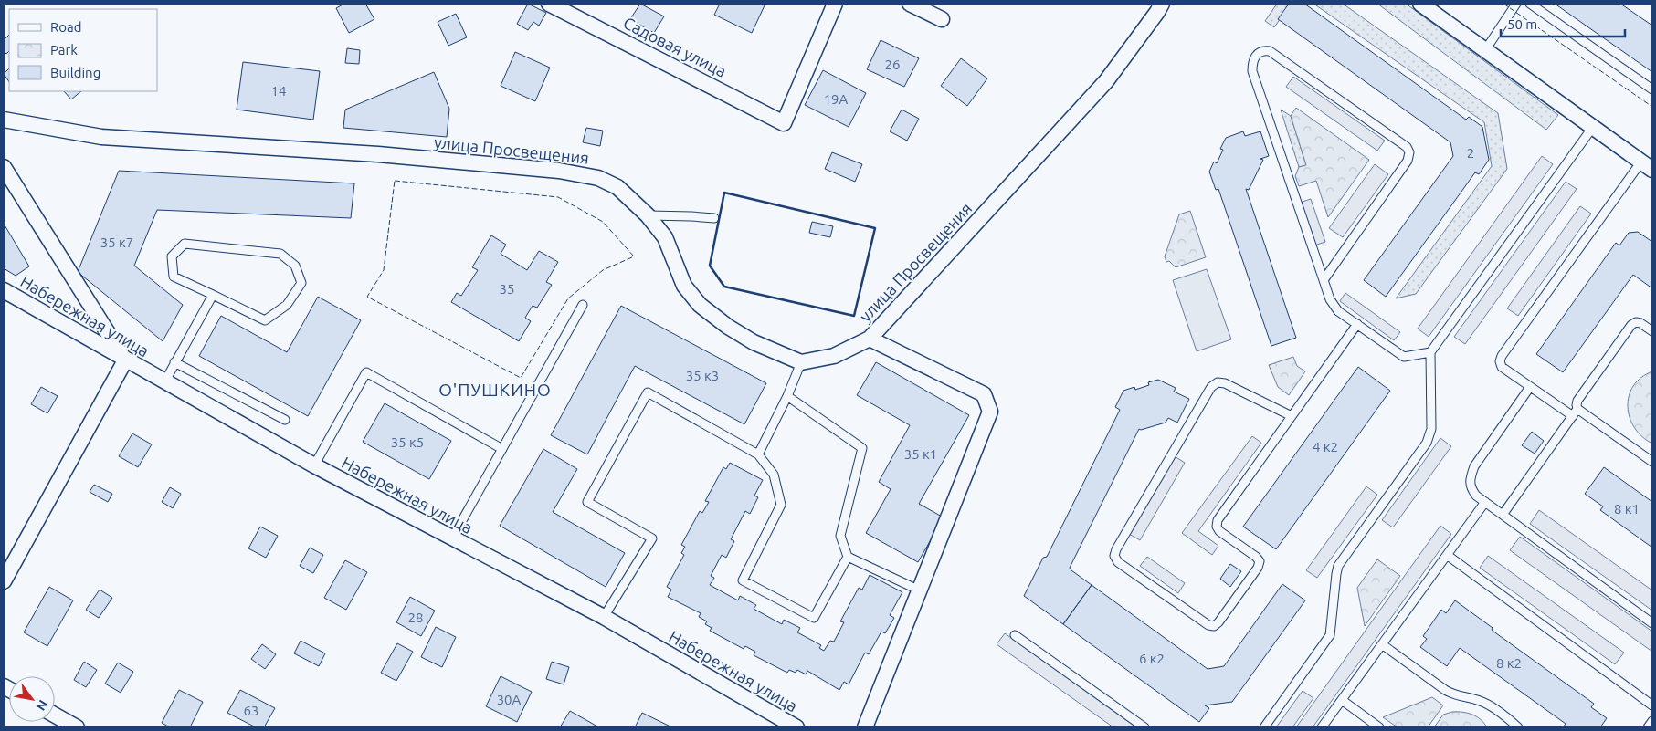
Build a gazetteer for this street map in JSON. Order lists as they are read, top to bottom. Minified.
{"streets":{"street":["Садовая улица","улица Просвещения","Набережная улица"]},"districts":["О'ПУШКИНО"],"house_numbers":["26","14","19А","2","35 к7","35","35 к3","35 к5","4 к2","35 к1","8 к1","28","6 к2","8 к2","30А","63"],"legend":["Road","Park","Building"],"scale_bar":"50 m","north":"bottom right"}
